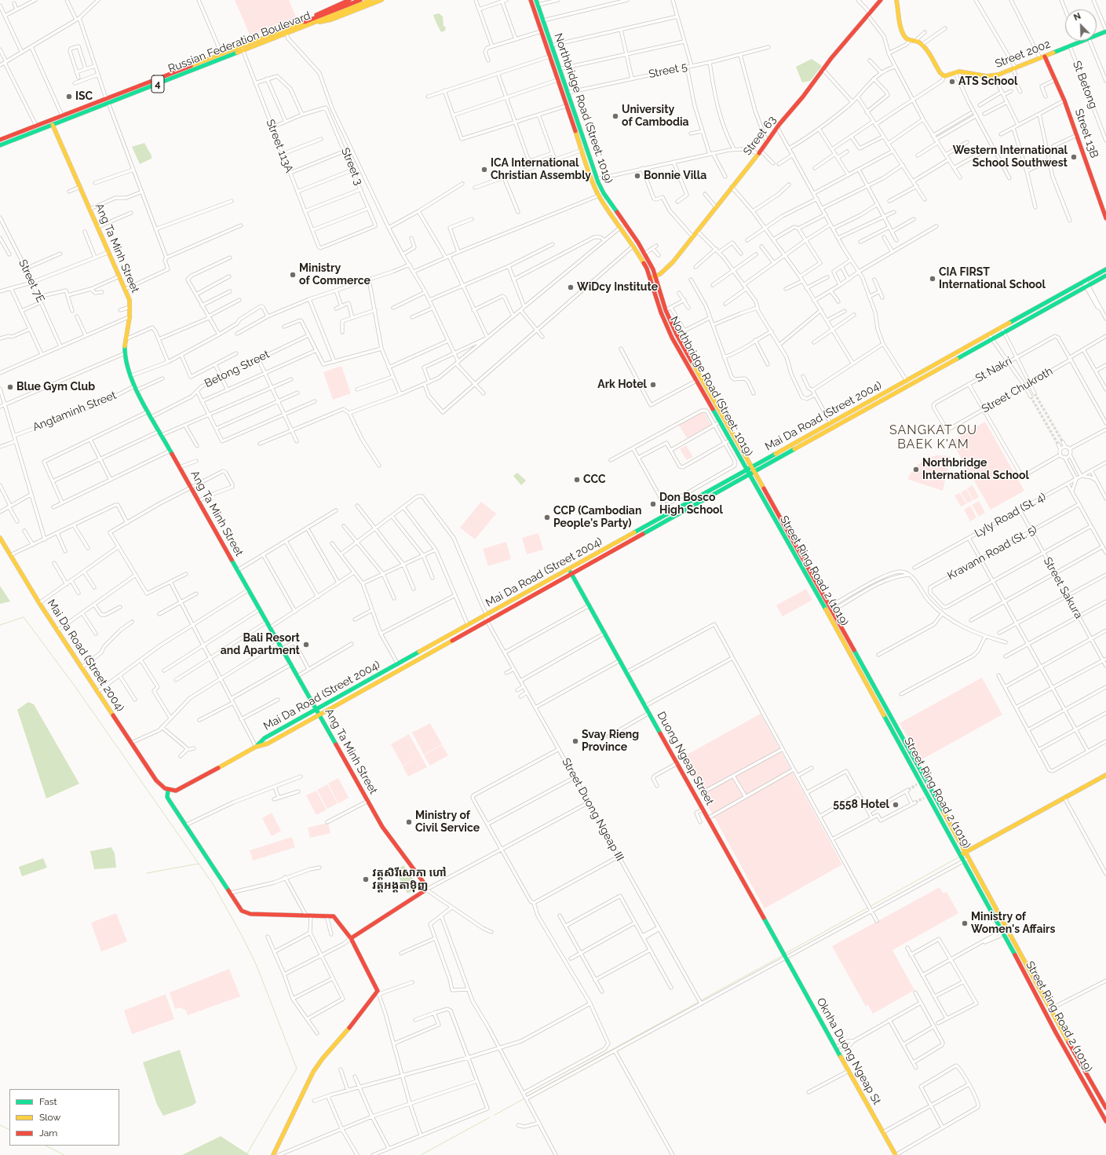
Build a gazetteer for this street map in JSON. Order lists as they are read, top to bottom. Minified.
{"streets":{"main road":["Russian Federation Boulevard","Street 2002","4","Northbridge Road (Street: 1019)","Street 13B","Street 63","Ang Ta Minh Street","Mai Da Road (Street 2004)","Street Ring Road 2 (1019)","Duong Ngeap Street","Oknha Duong Ngeap St"],"street":["Street 5","St Betong","Street 113A","Street 3","Street 7E","Betong Street","St Nakri","Street Chukroth","Angtaminh Street","Lyly Road (St. 4)","Kravann Road (St. 5)","Street Sakura","Street Duong Ngeap III"]},"crossings":[["Russian Federation Boulevard","4"],["Russian Federation Boulevard","Street 113A"],["Russian Federation Boulevard","Ang Ta Minh Street"],["Street 2002","St Betong"],["Street 2002","Street 13B"],["Street 5","Northbridge Road (Street: 1019)"],["Northbridge Road (Street: 1019)","Street 63"],["Northbridge Road (Street: 1019)","Mai Da Road (Street 2004)"],["Northbridge Road (Street: 1019)","Street Ring Road 2 (1019)"],["Street 113A","Street 3"],["Ang Ta Minh Street","Betong Street"],["Ang Ta Minh Street","Angtaminh Street"],["Ang Ta Minh Street","Mai Da Road (Street 2004)"],["St Nakri","Street Chukroth"],["Mai Da Road (Street 2004)","Street Ring Road 2 (1019)"],["Mai Da Road (Street 2004)","Duong Ngeap Street"],["Mai Da Road (Street 2004)","Street Duong Ngeap III"],["Lyly Road (St. 4)","Street Sakura"],["Kravann Road (St. 5)","Street Sakura"],["Duong Ngeap Street","Oknha Duong Ngeap St"]],"districts":["SANGKAT OU BAEK K'AM"],"places":["ATS School","ISC","University of Cambodia","Western International School Southwest","ICA International Christian Assembly","Bonnie Villa","Ministry of Commerce","CIA FIRST International School","WiDcy Institute","Ark Hotel","Blue Gym Club","Northbridge International School","CCC","Don Bosco High School","CCP (Cambodian People's Party)","Bali Resort and Apartment","Svay Rieng Province","5558 Hotel","Ministry of Civil Service","វត្តសិរីសោភា ហៅ វត្តអង្តតាម៉ិញ","Ministry of Women's Affairs"],"legend":["Fast","Slow","Jam"],"north":"top left"}
